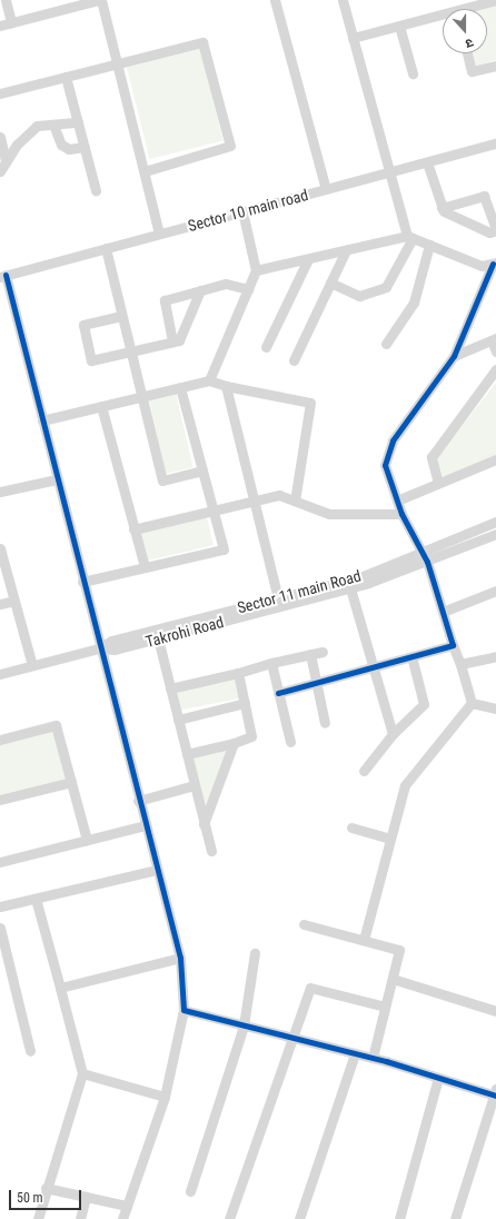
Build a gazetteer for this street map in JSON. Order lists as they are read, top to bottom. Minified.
{"streets":{"street":["Sector 10 main road","Sector 11 main Road","Takrohi Road"]},"crossings":[["Sector 11 main Road","Takrohi Road"]],"scale_bar":"50 m","north":"bottom"}
